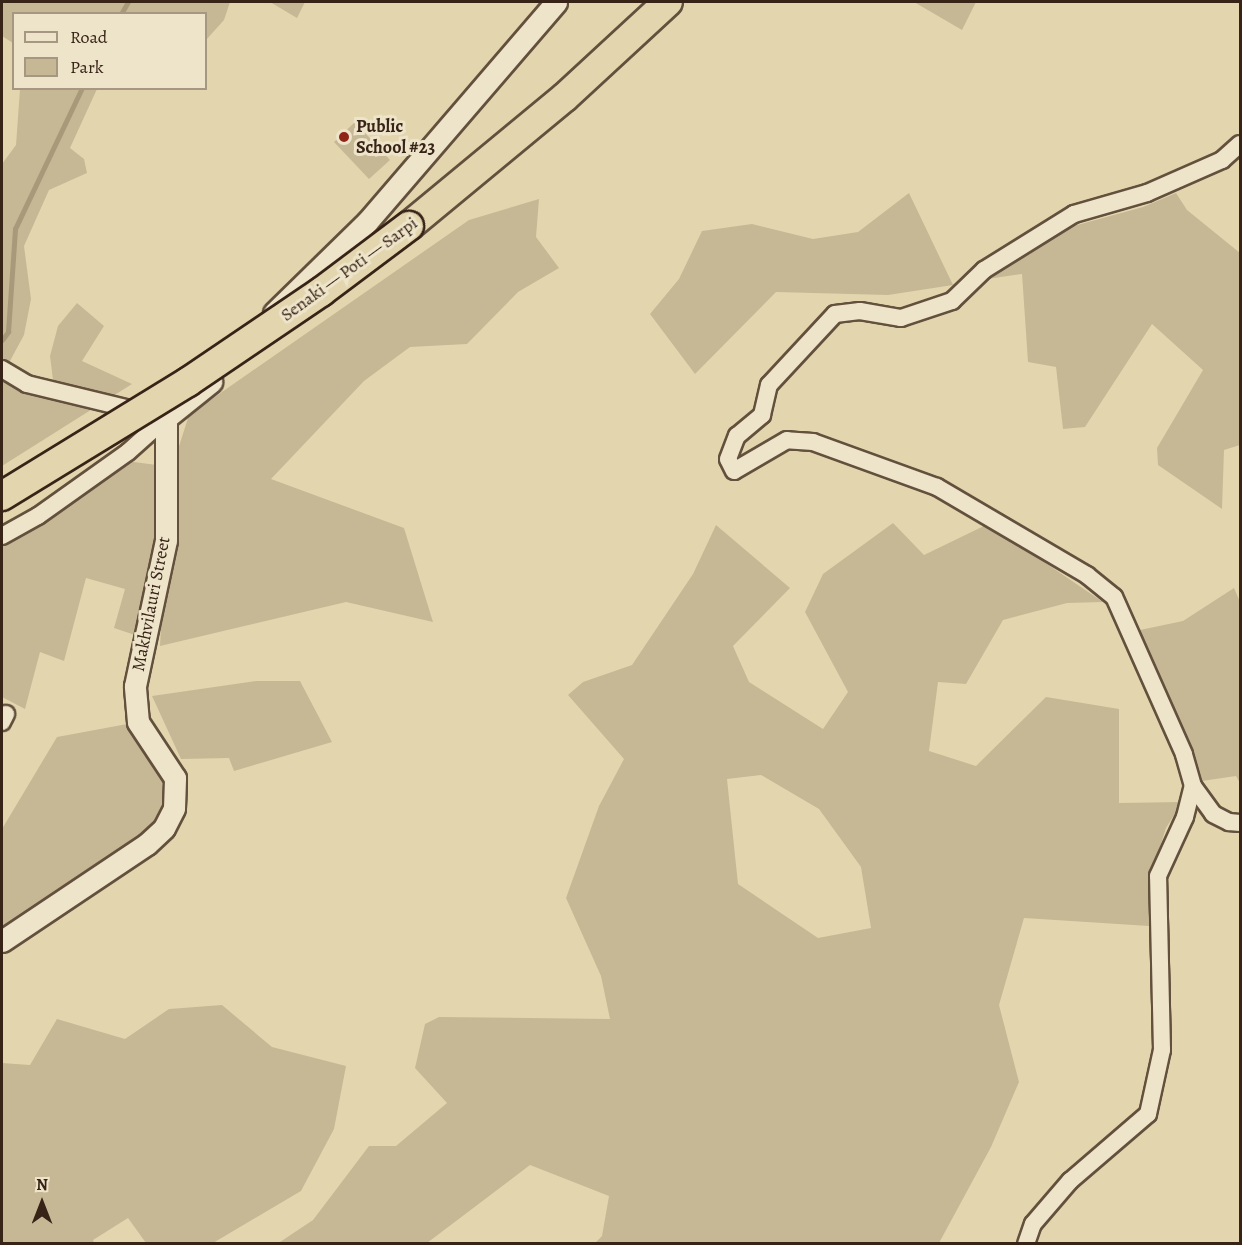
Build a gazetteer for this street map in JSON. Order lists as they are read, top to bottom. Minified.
{"streets":{"highway":["Senaki — Poti — Sarpi"],"street":["Makhvilauri Street"]},"places":["Public School #23"],"legend":["Road","Park"],"north":"top"}
